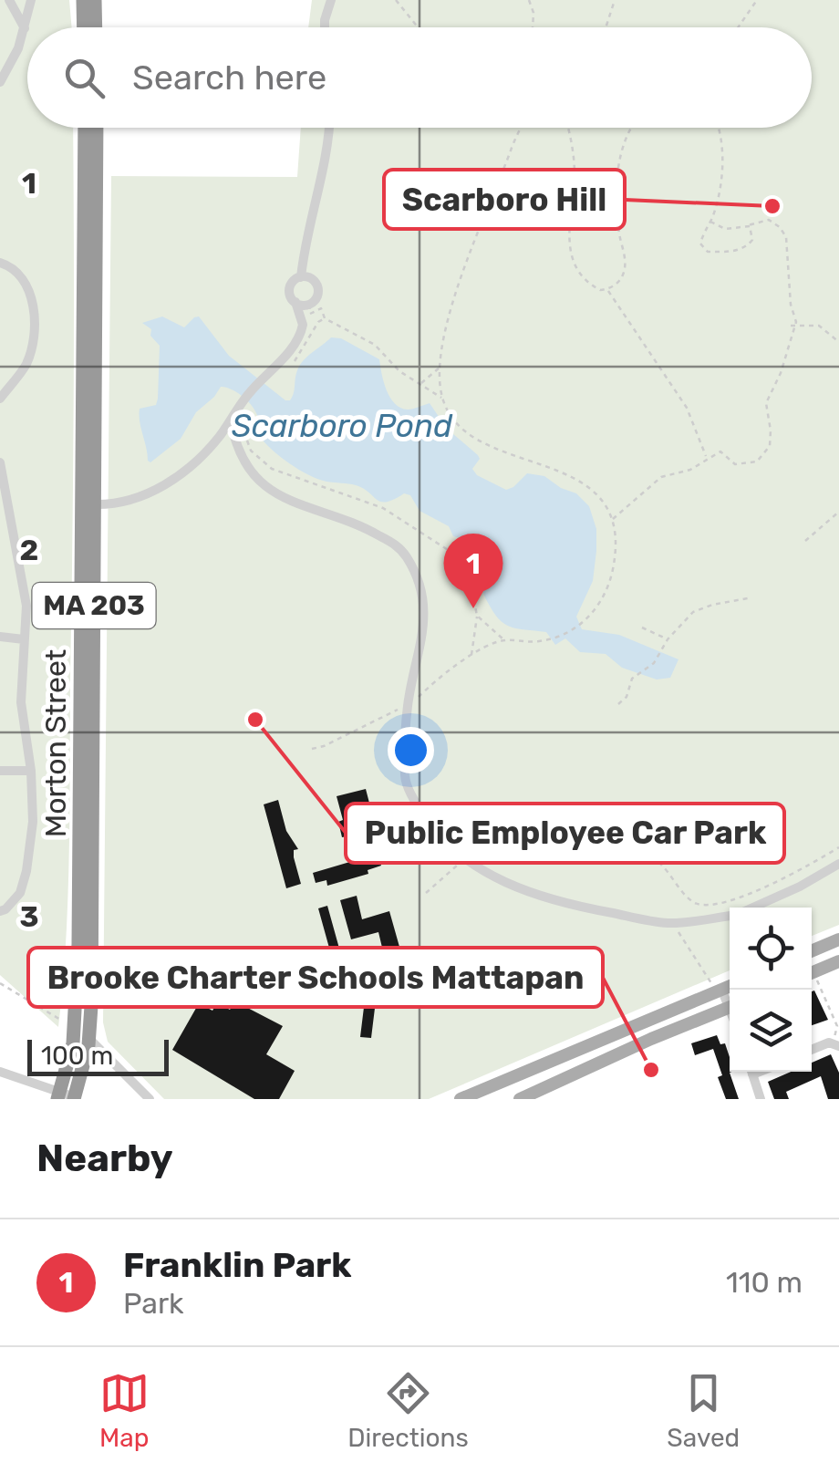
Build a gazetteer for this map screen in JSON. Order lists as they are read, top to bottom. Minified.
{"streets":{"highway":["MA 203","Morton Street"]},"water":["Scarboro Pond"],"places":["Scarboro Hill","Public Employee Car Park","Brooke Charter Schools Mattapan"],"scale_bar":"100 m","page":{"search":"Search here","pins":"1","scale":"100 m","heading":"Nearby","list":[{"mark":"1","name":"Franklin Park","note":"Park","value":"110 m"}],"nav":["Map","Directions","Saved"]},"grid":{"rows":["1","2","3"]}}
